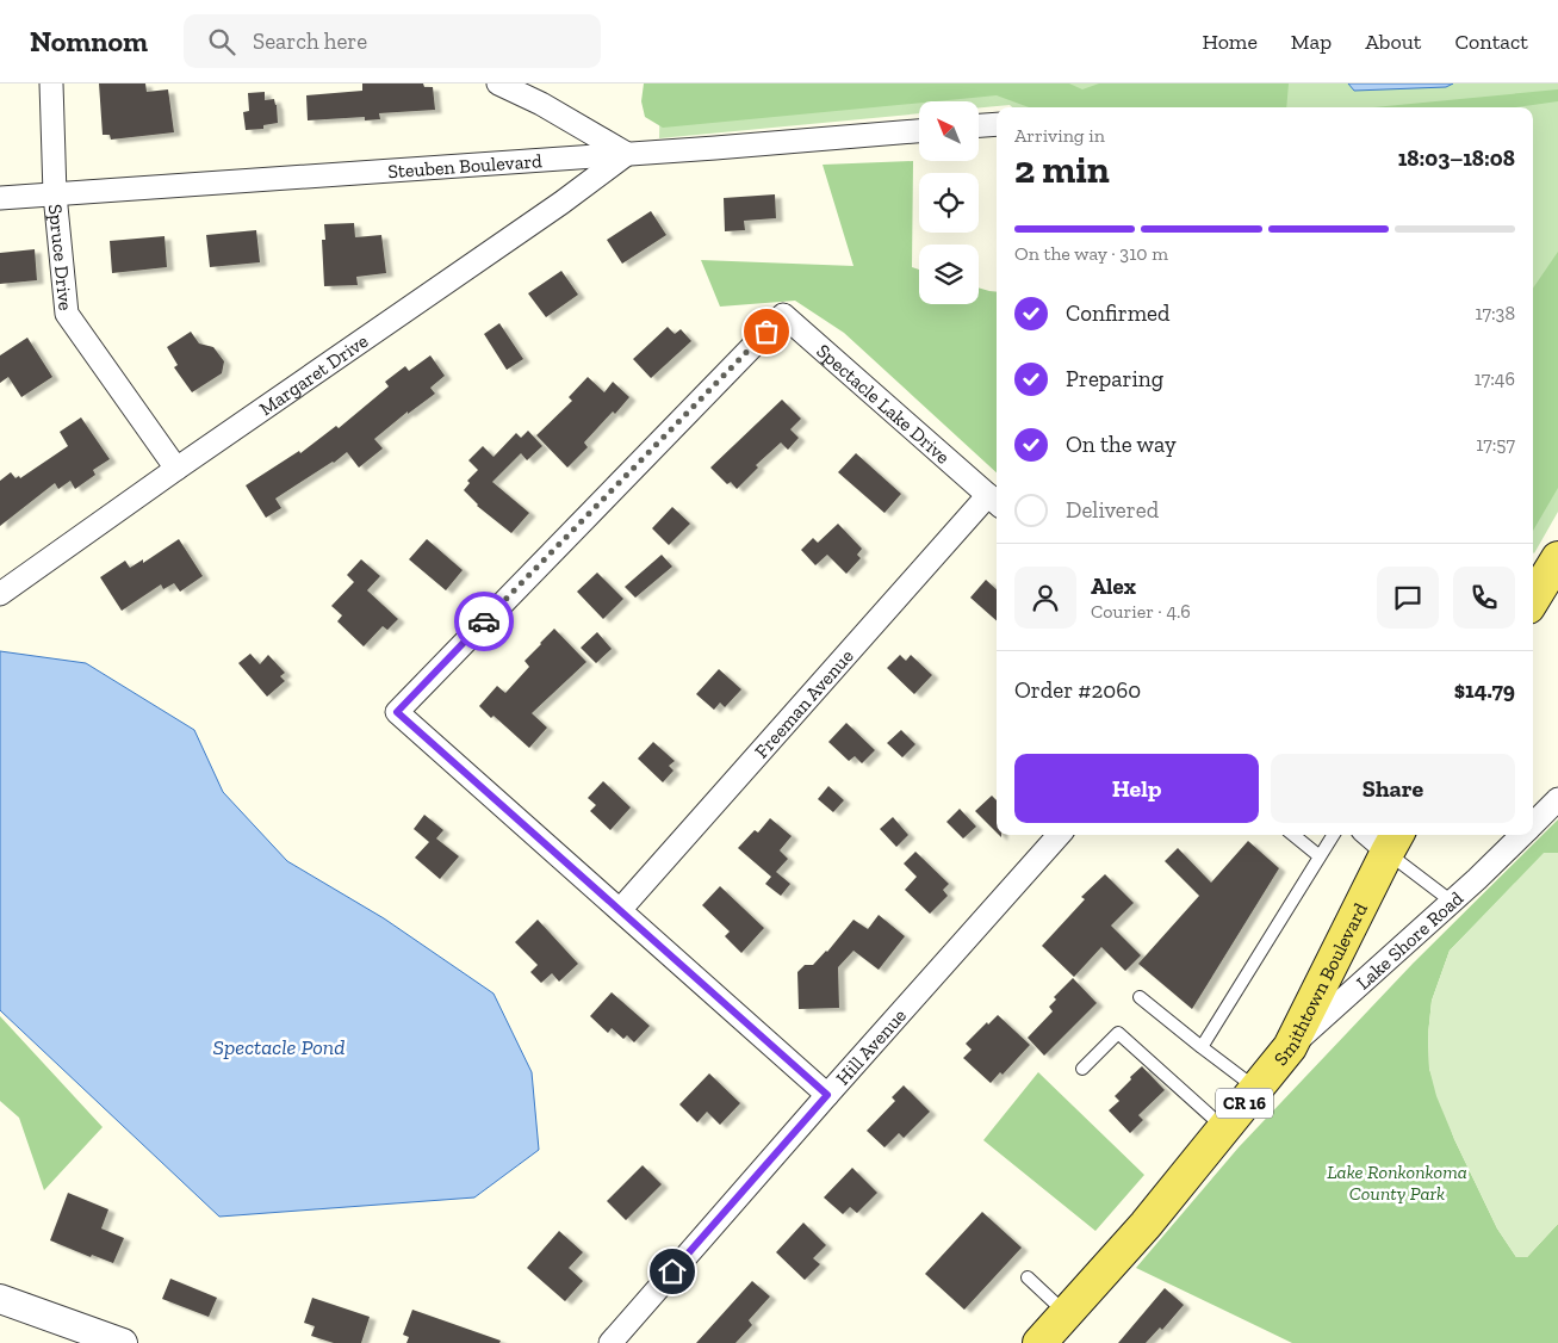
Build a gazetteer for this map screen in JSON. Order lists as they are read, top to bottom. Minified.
{"streets":{"main road":["Smithtown Boulevard","CR 16"],"street":["Steuben Boulevard","Spruce Drive","Margaret Drive","Spectacle Lake Drive","Freeman Avenue","Lake Shore Road","Hill Avenue"]},"crossings":[["Steuben Boulevard","Spruce Drive"],["Steuben Boulevard","Margaret Drive"],["Spruce Drive","Margaret Drive"],["Spectacle Lake Drive","Freeman Avenue"],["Spectacle Lake Drive","Hill Avenue"],["Lake Shore Road","Smithtown Boulevard"]],"water":["Spectacle Pond"],"parks":["Lake Ronkonkoma County Park"],"north":"top left","page":{"header":"Nomnom","search":"Search here","nav":["Home","Map","About","Contact"],"heading":["2 min","Arriving in","18:03–18:08"],"panel":["Alex","Courier · 4.6","Order #2060","$14.79"],"bar":"On the way · 310 m","list":[["Confirmed","17:38"],["Preparing","17:46"],["On the way","17:57"],"Delivered"],"buttons":["Help","Share"]}}
